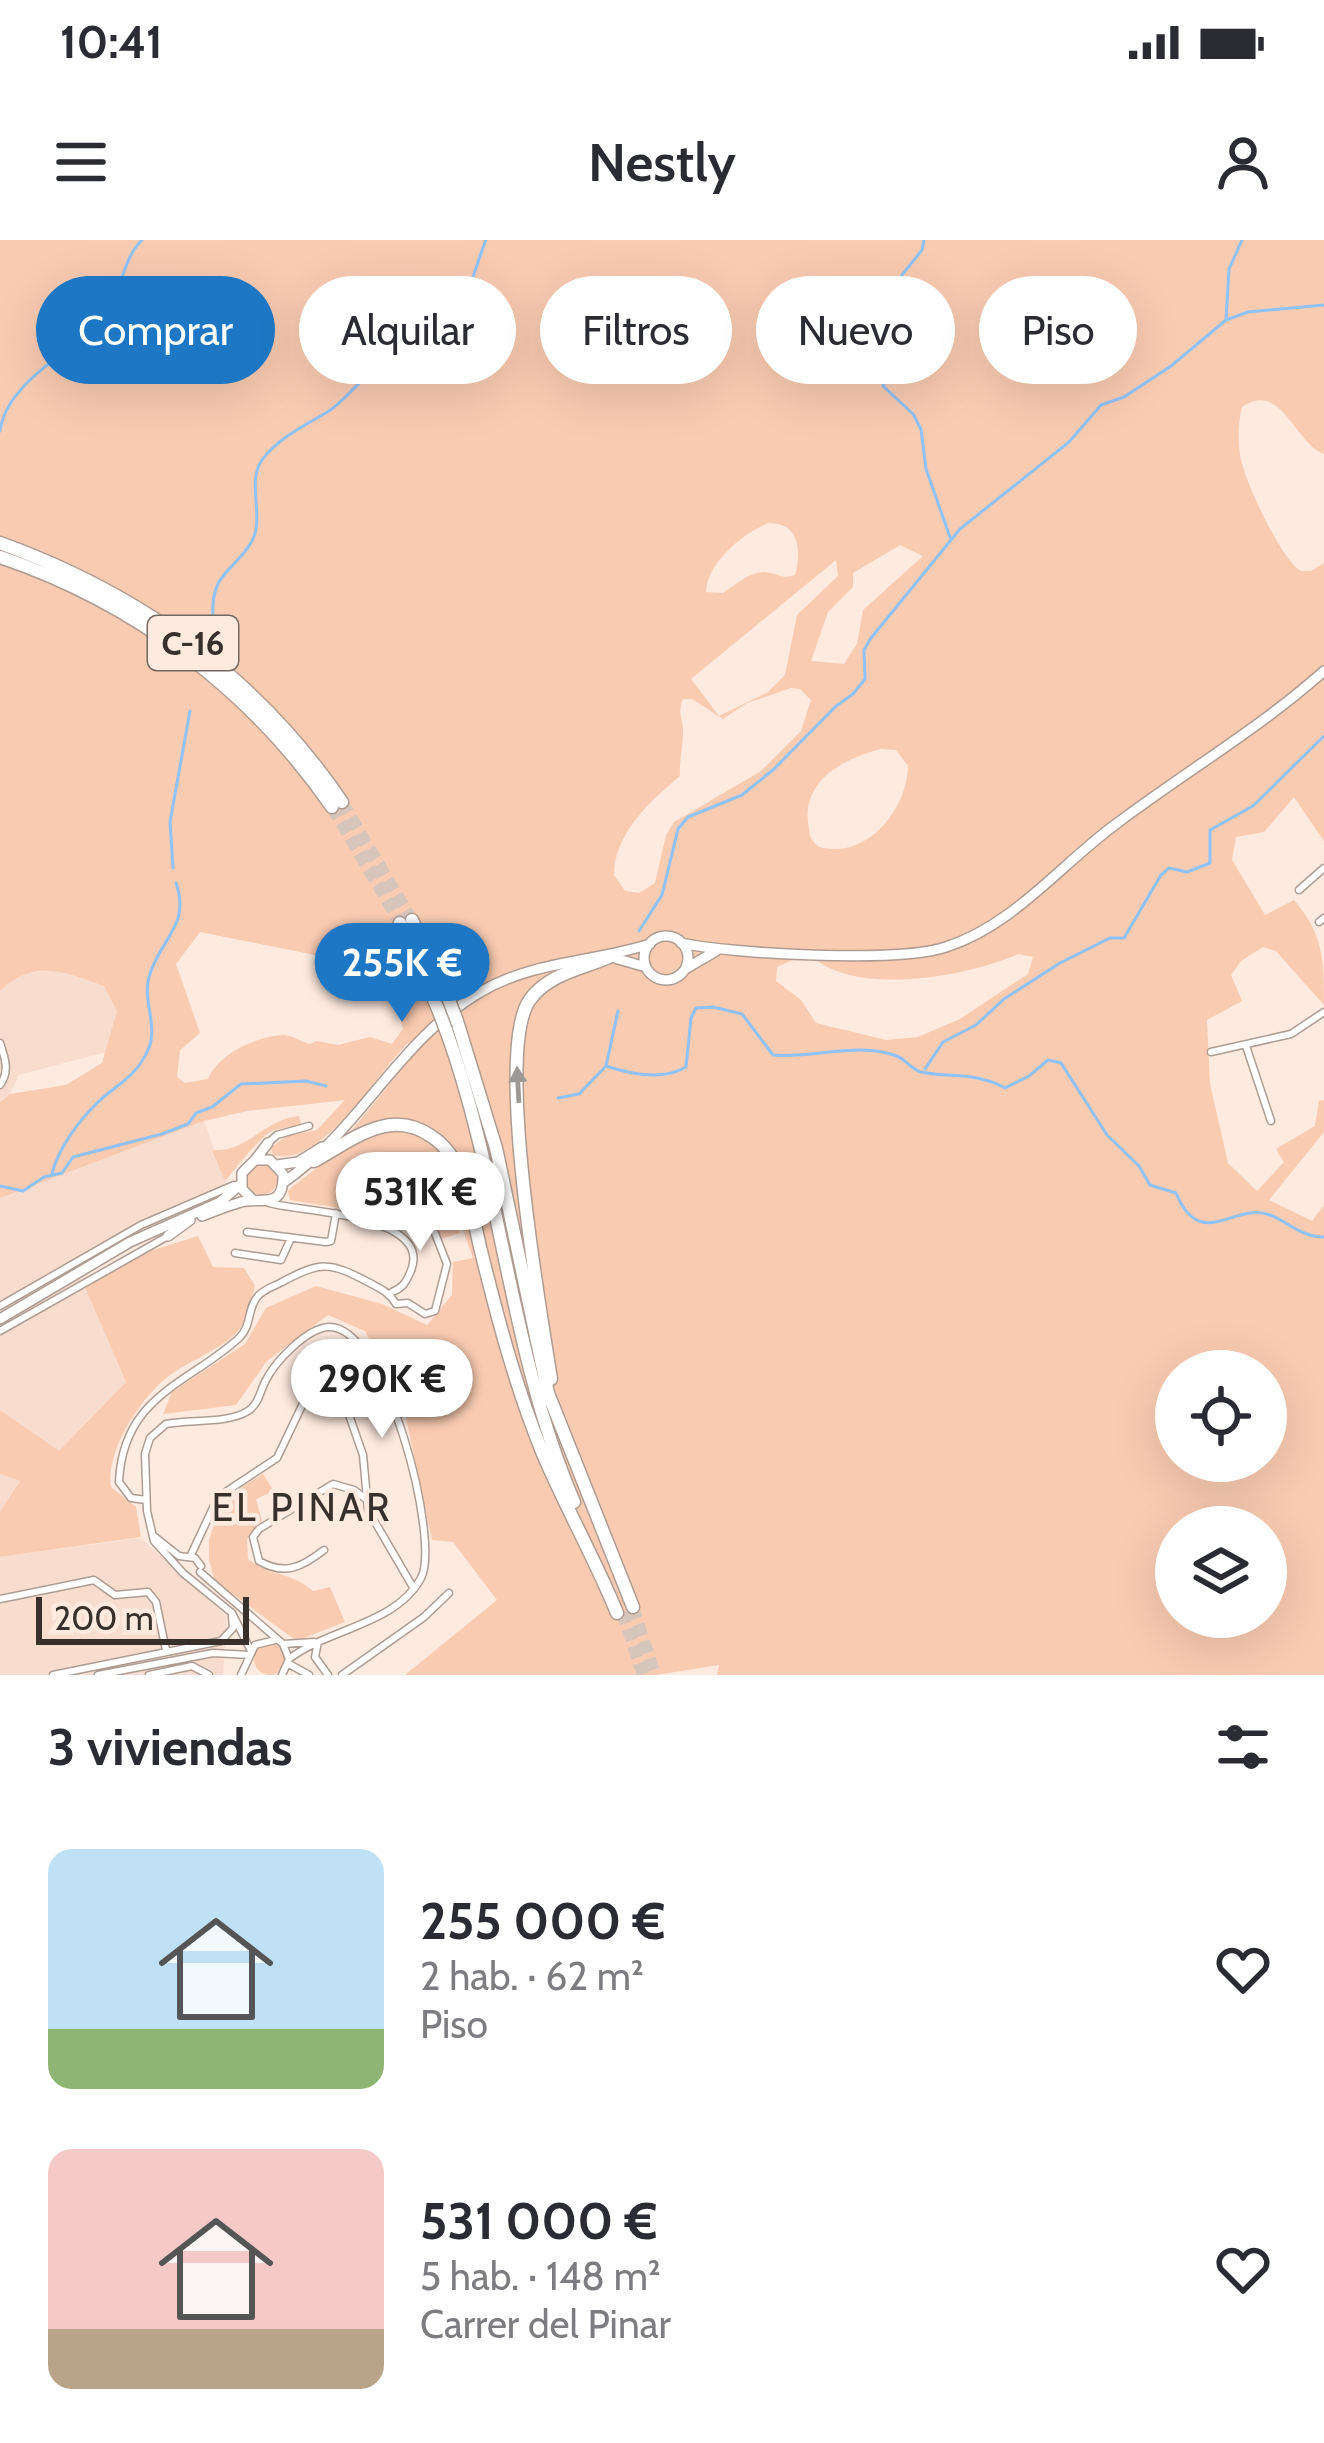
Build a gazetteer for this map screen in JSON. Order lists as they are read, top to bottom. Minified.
{"streets":{"highway":["C-16"]},"districts":["EL PINAR"],"scale_bar":"200 m","page":{"status":"10:41","header":"Nestly","chip":["Comprar","Alquilar","Filtros","Nuevo","Piso"],"price":["255K €","531K €","290K €"],"scale":"200 m","heading":"3 viviendas","list":[{"name":"255 000 €","note":"2 hab. · 62 m² · Piso"},{"name":"531 000 €","note":"5 hab. · 148 m² · Carrer del Pinar"}]}}
